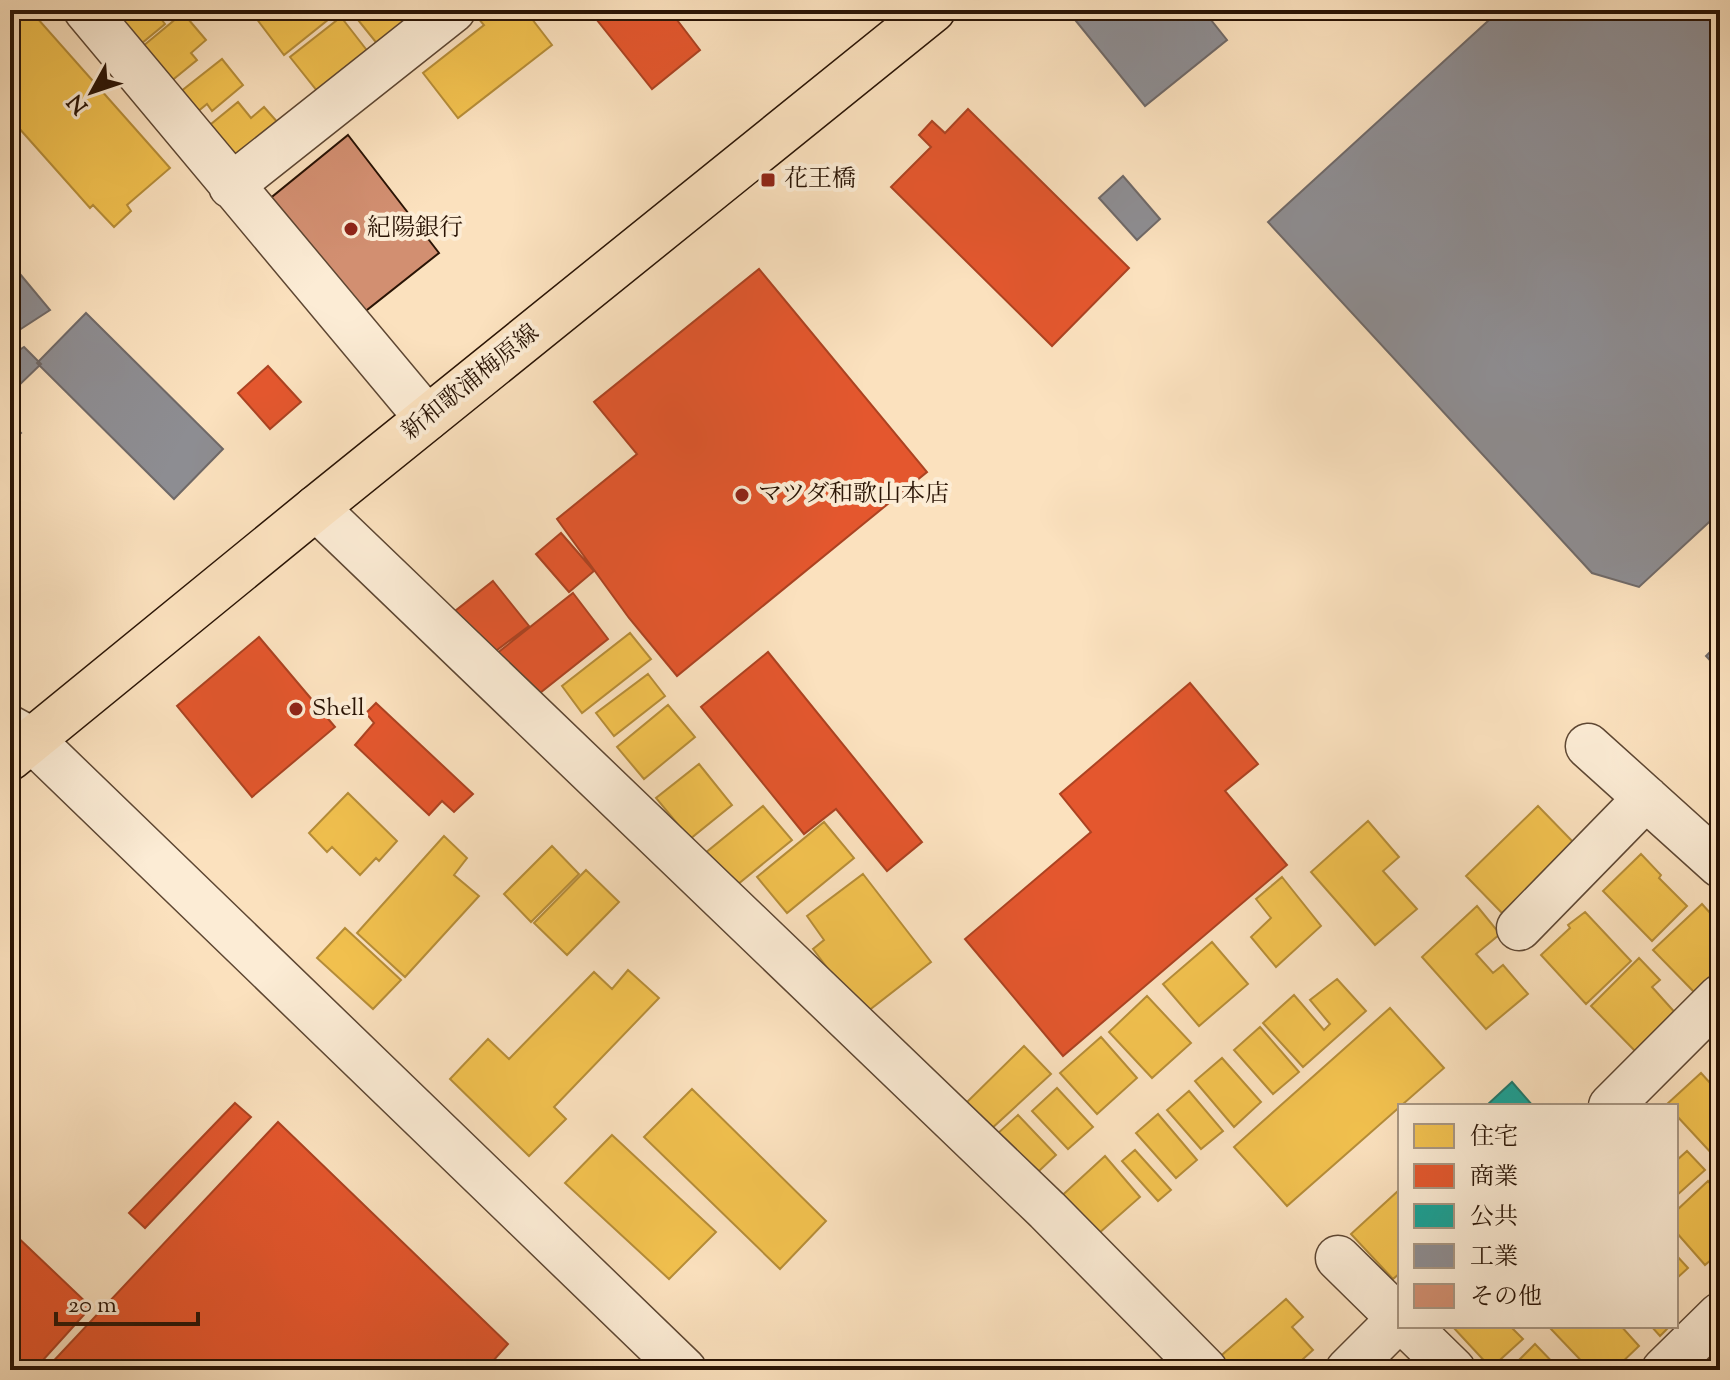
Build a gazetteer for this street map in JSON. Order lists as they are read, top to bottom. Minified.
{"streets":{"main road":["新和歌浦梅原線"]},"places":{"transit":["花王橋"],"other":["紀陽銀行","マツダ和歌山本店","Shell"]},"legend":["住宅","商業","公共","工業","その他"],"scale_bar":"20 m","north":"bottom left"}
